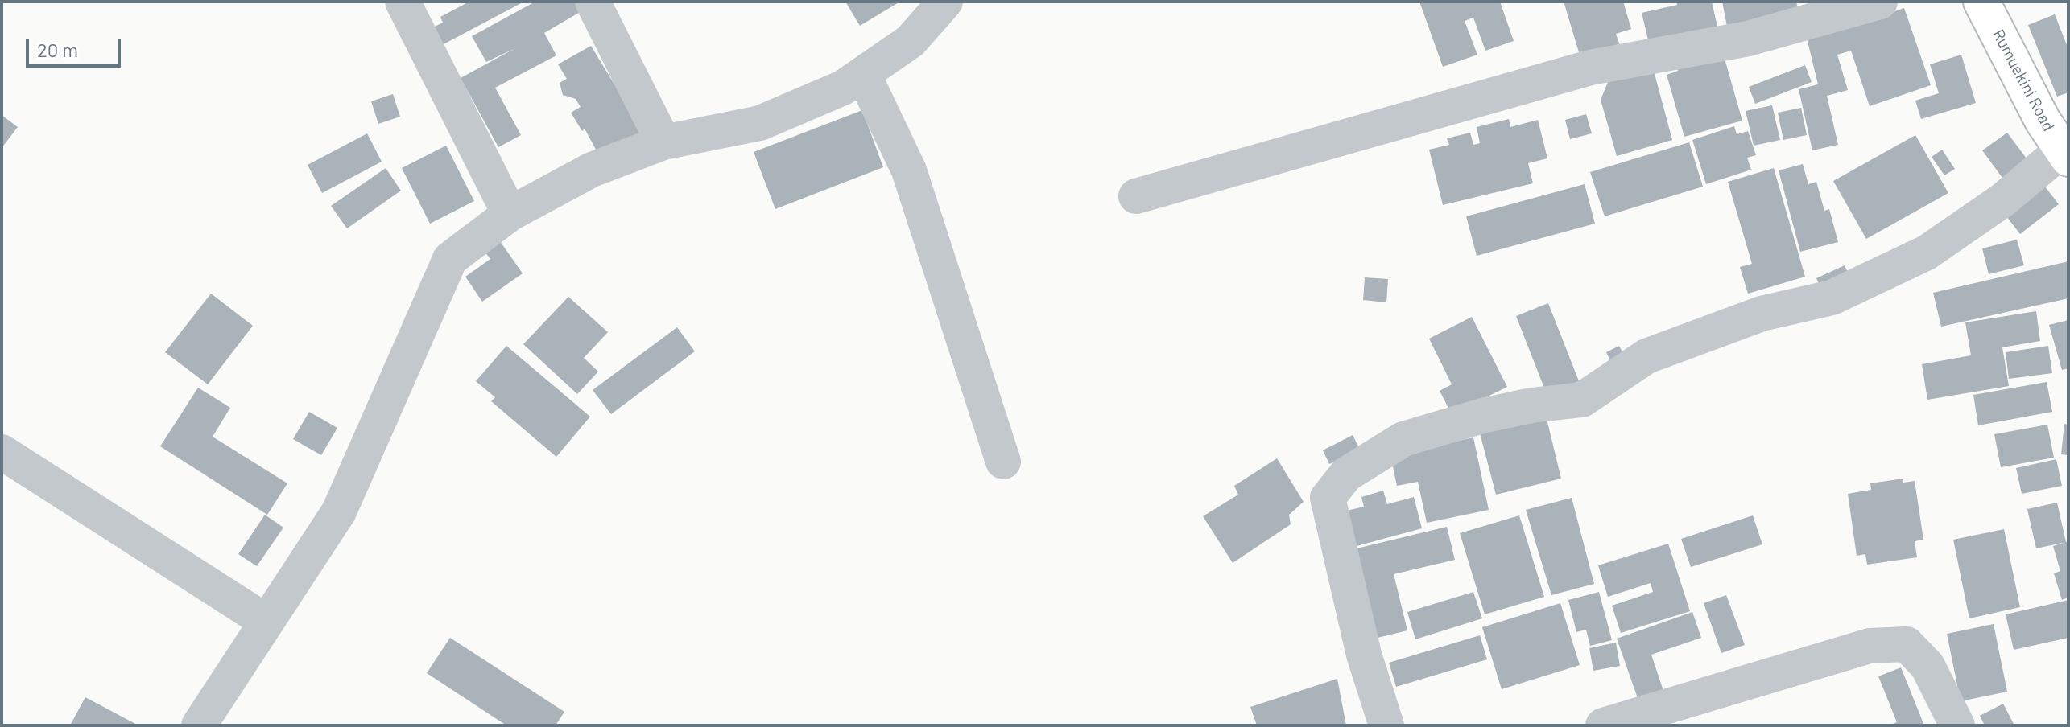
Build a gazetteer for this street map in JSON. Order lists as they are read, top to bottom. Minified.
{"streets":{"street":["Rumuekini Road"]},"scale_bar":"20 m"}
